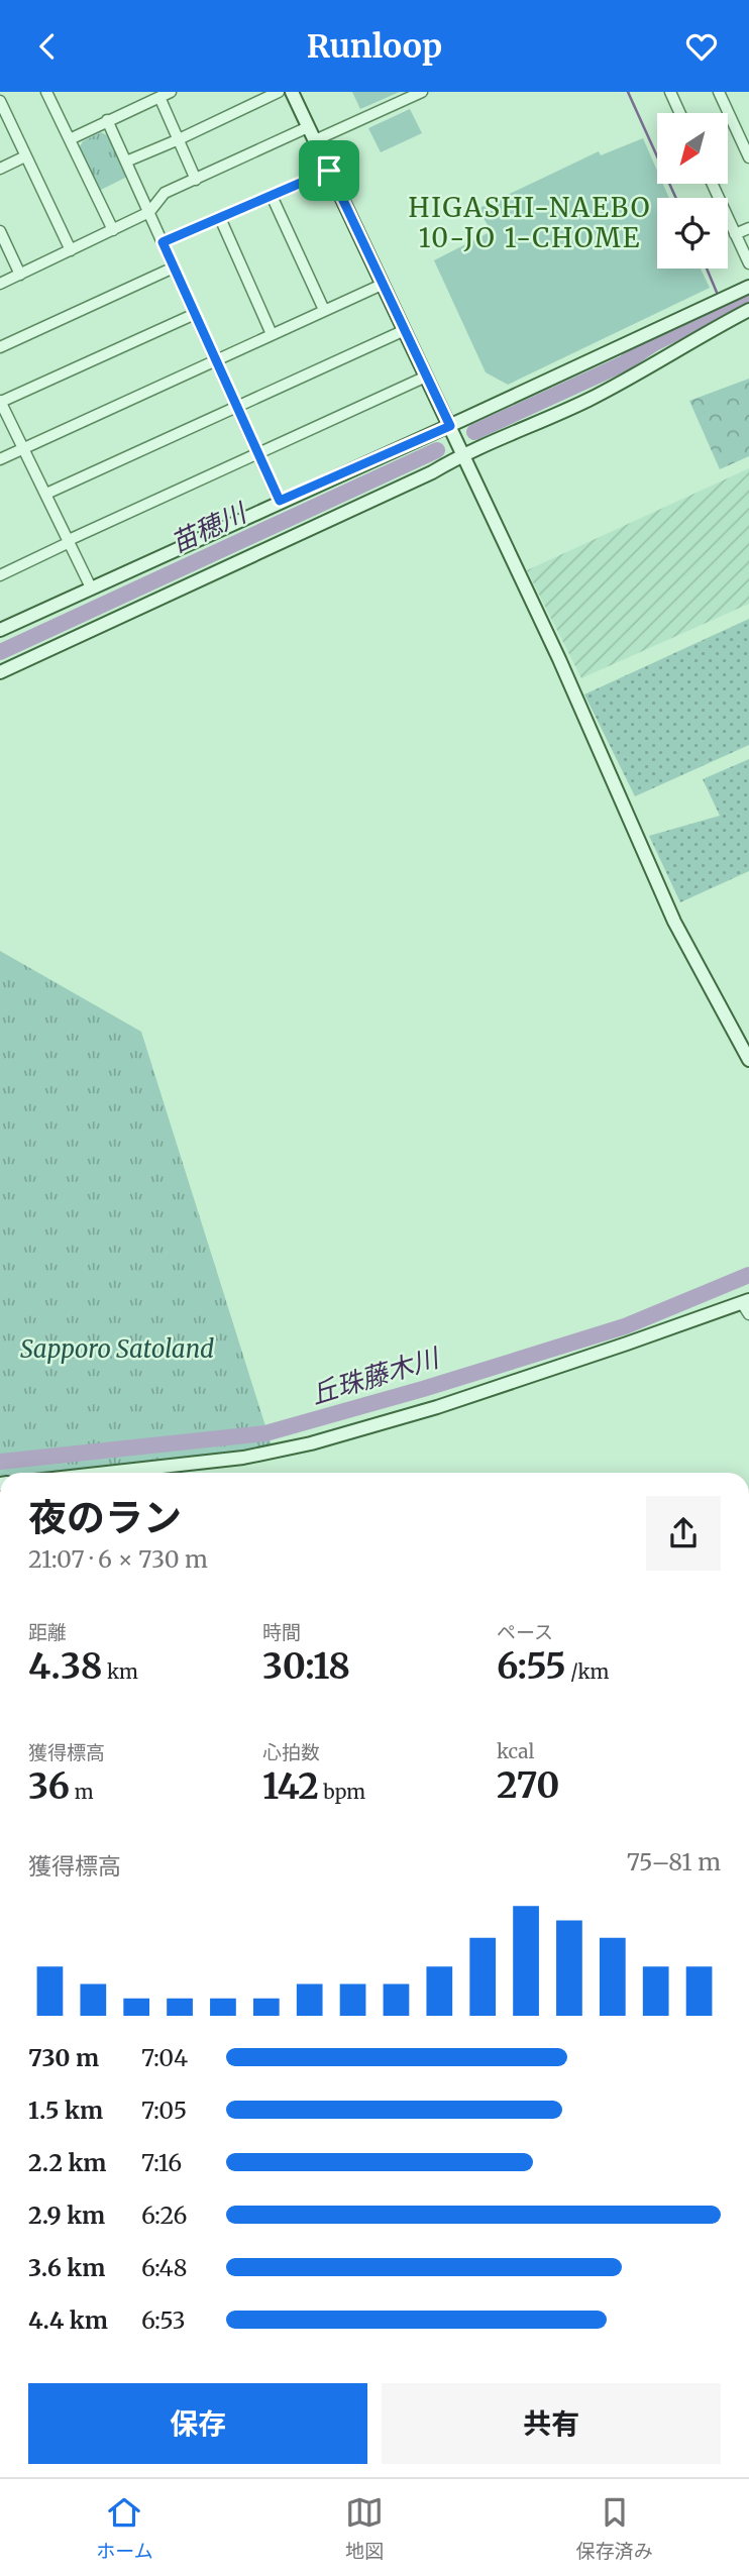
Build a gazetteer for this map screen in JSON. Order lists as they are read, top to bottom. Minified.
{"districts":["HIGASHI-NAEBO 10-JO 1-CHOME"],"water":["苗穂川","丘珠藤木川"],"parks":["Sapporo Satoland"],"north":"bottom left","page":{"header":"Runloop","heading":["夜のラン","21:07 · 6 × 730 m"],"stats":[["距離","4.38 km"],["時間","30:18"],["ペース","6:55 /km"],["獲得標高","36 m"],["心拍数","142 bpm"],["kcal","270"]],"chart":["獲得標高","75–81 m"],"list":[{"name":"730 m","note":"7:04"},{"name":"1.5 km","note":"7:05"},{"name":"2.2 km","note":"7:16"},{"name":"2.9 km","note":"6:26"},{"name":"3.6 km","note":"6:48"},{"name":"4.4 km","note":"6:53"}],"buttons":["保存","共有"],"tabs":["ホーム","地図","保存済み"]}}
